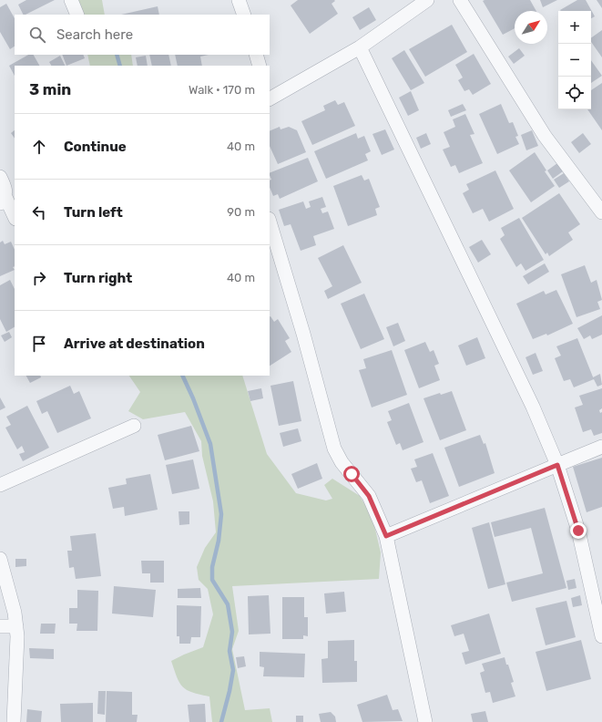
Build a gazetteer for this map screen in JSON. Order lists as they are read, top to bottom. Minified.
{"north":"top right","page":{"map_buttons":["+","−"],"search":"Search here","heading":["3 min","Walk · 170 m"],"list":[["Continue","40 m"],["Turn left","90 m"],["Turn right","40 m"],"Arrive at destination"]}}
